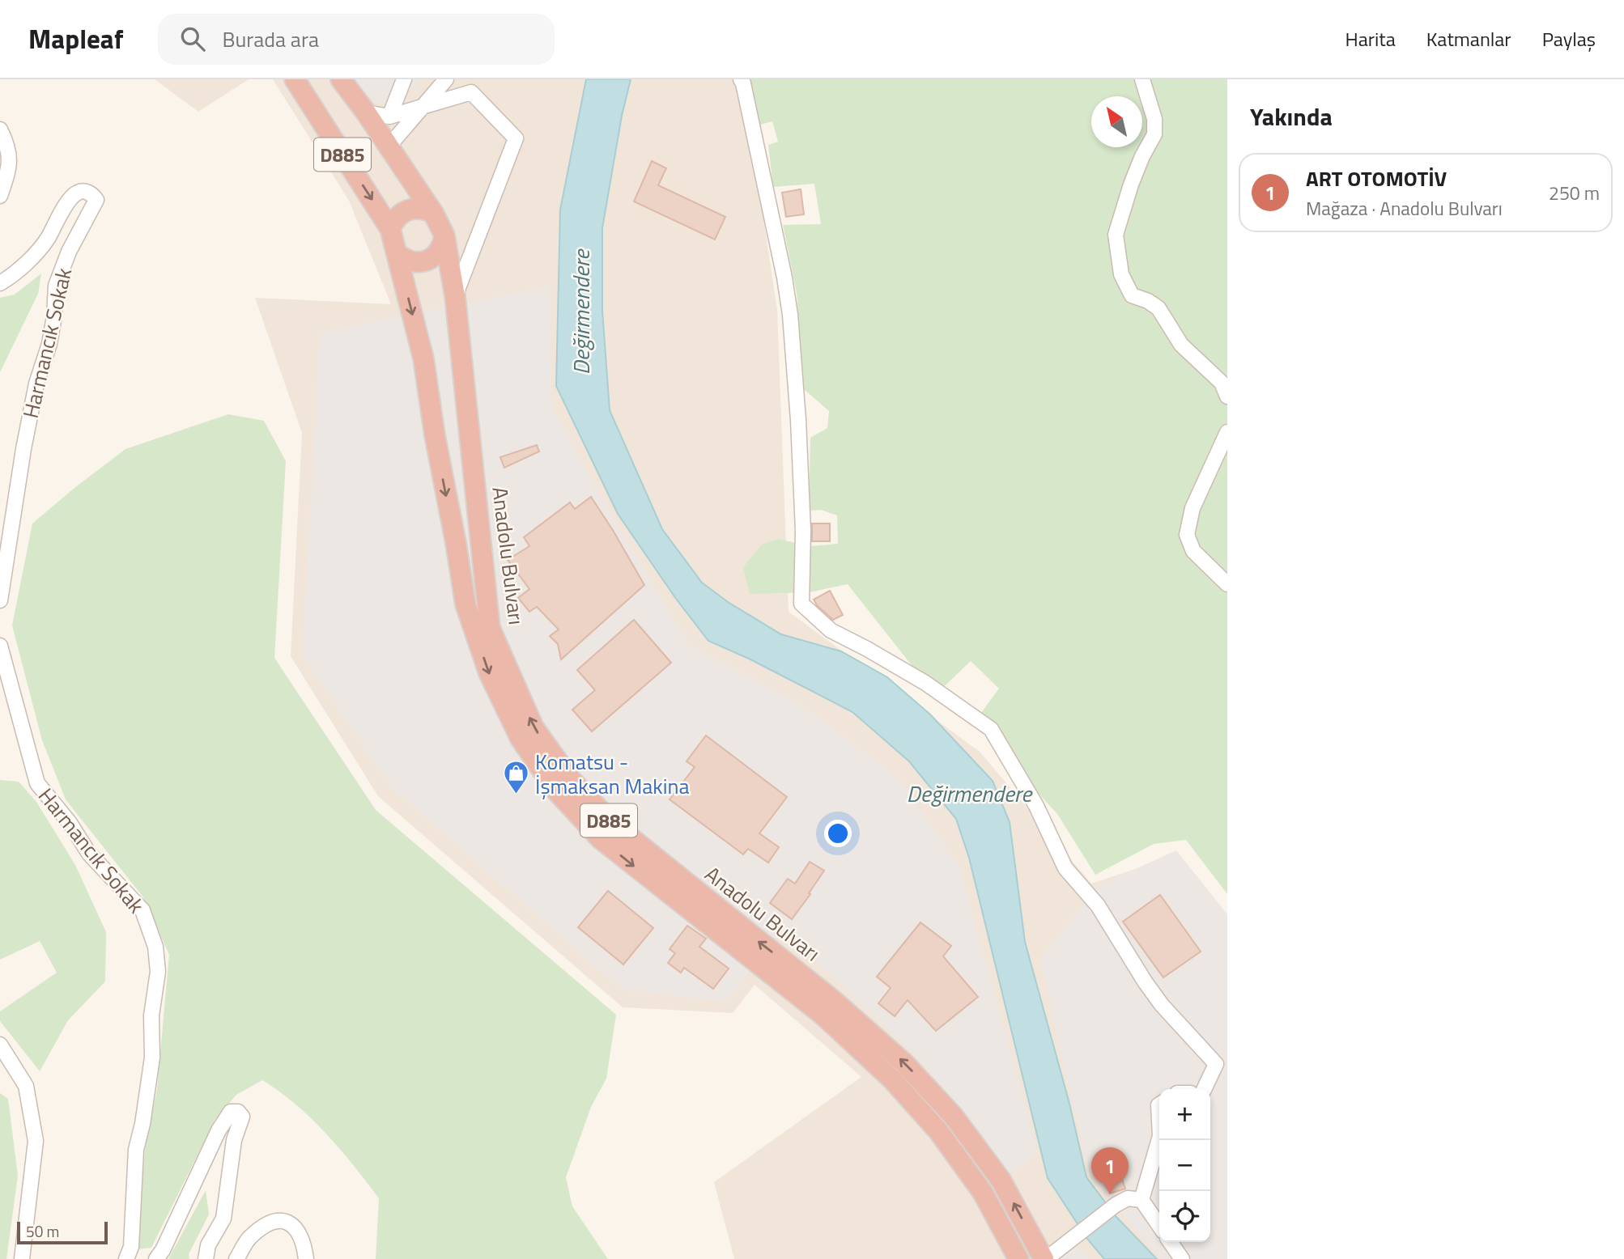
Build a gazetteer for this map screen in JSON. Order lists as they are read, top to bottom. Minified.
{"streets":{"highway":["D885","Anadolu Bulvarı"],"street":["Harmancık Sokak"]},"water":["Değirmendere"],"places":{"shop":["Komatsu - İşmaksan Makina"]},"scale_bar":"50 m","north":"top left","page":{"header":"Mapleaf","search":"Burada ara","nav":["Harita","Katmanlar","Paylaş"],"heading":"Yakında","list":[{"mark":"1","name":"ART OTOMOTİV","note":"Mağaza · Anadolu Bulvarı","value":"250 m"}],"map_buttons":["+","−"],"pins":"1","scale":"50 m"}}
